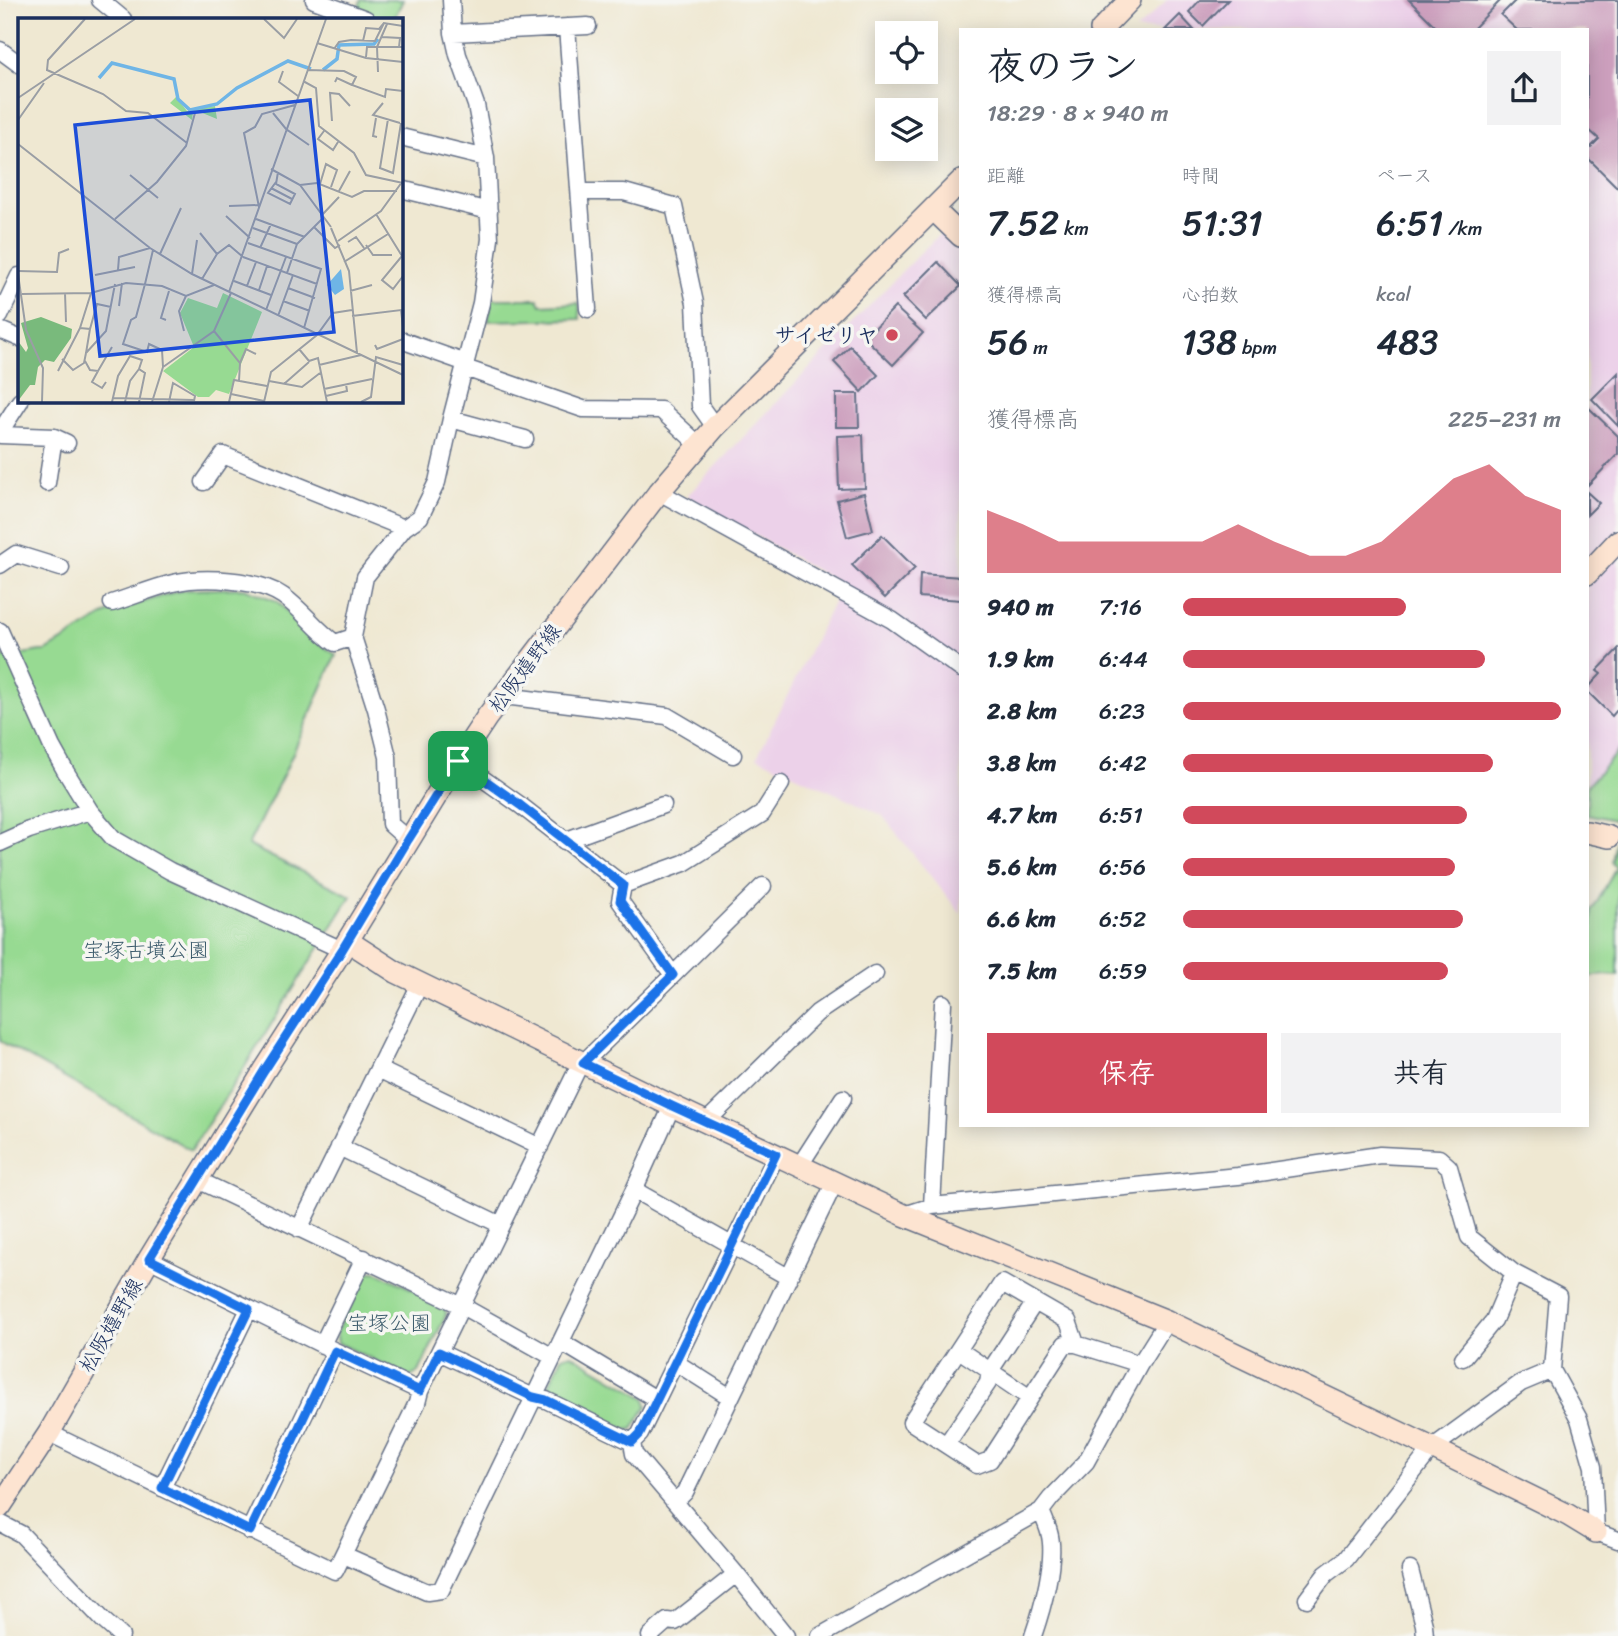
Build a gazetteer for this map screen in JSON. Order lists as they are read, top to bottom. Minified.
{"streets":{"main road":["松阪嬉野線"]},"parks":["宝塚古墳公園","宝塚公園"],"places":["サイゼリヤ"],"page":{"heading":["夜のラン","18:29 · 8 × 940 m"],"stats":[["距離","7.52 km"],["時間","51:31"],["ペース","6:51 /km"],["獲得標高","56 m"],["心拍数","138 bpm"],["kcal","483"]],"chart":["獲得標高","225–231 m"],"list":[{"name":"940 m","note":"7:16"},{"name":"1.9 km","note":"6:44"},{"name":"2.8 km","note":"6:23"},{"name":"3.8 km","note":"6:42"},{"name":"4.7 km","note":"6:51"},{"name":"5.6 km","note":"6:56"},{"name":"6.6 km","note":"6:52"},{"name":"7.5 km","note":"6:59"}],"buttons":["保存","共有"]}}
